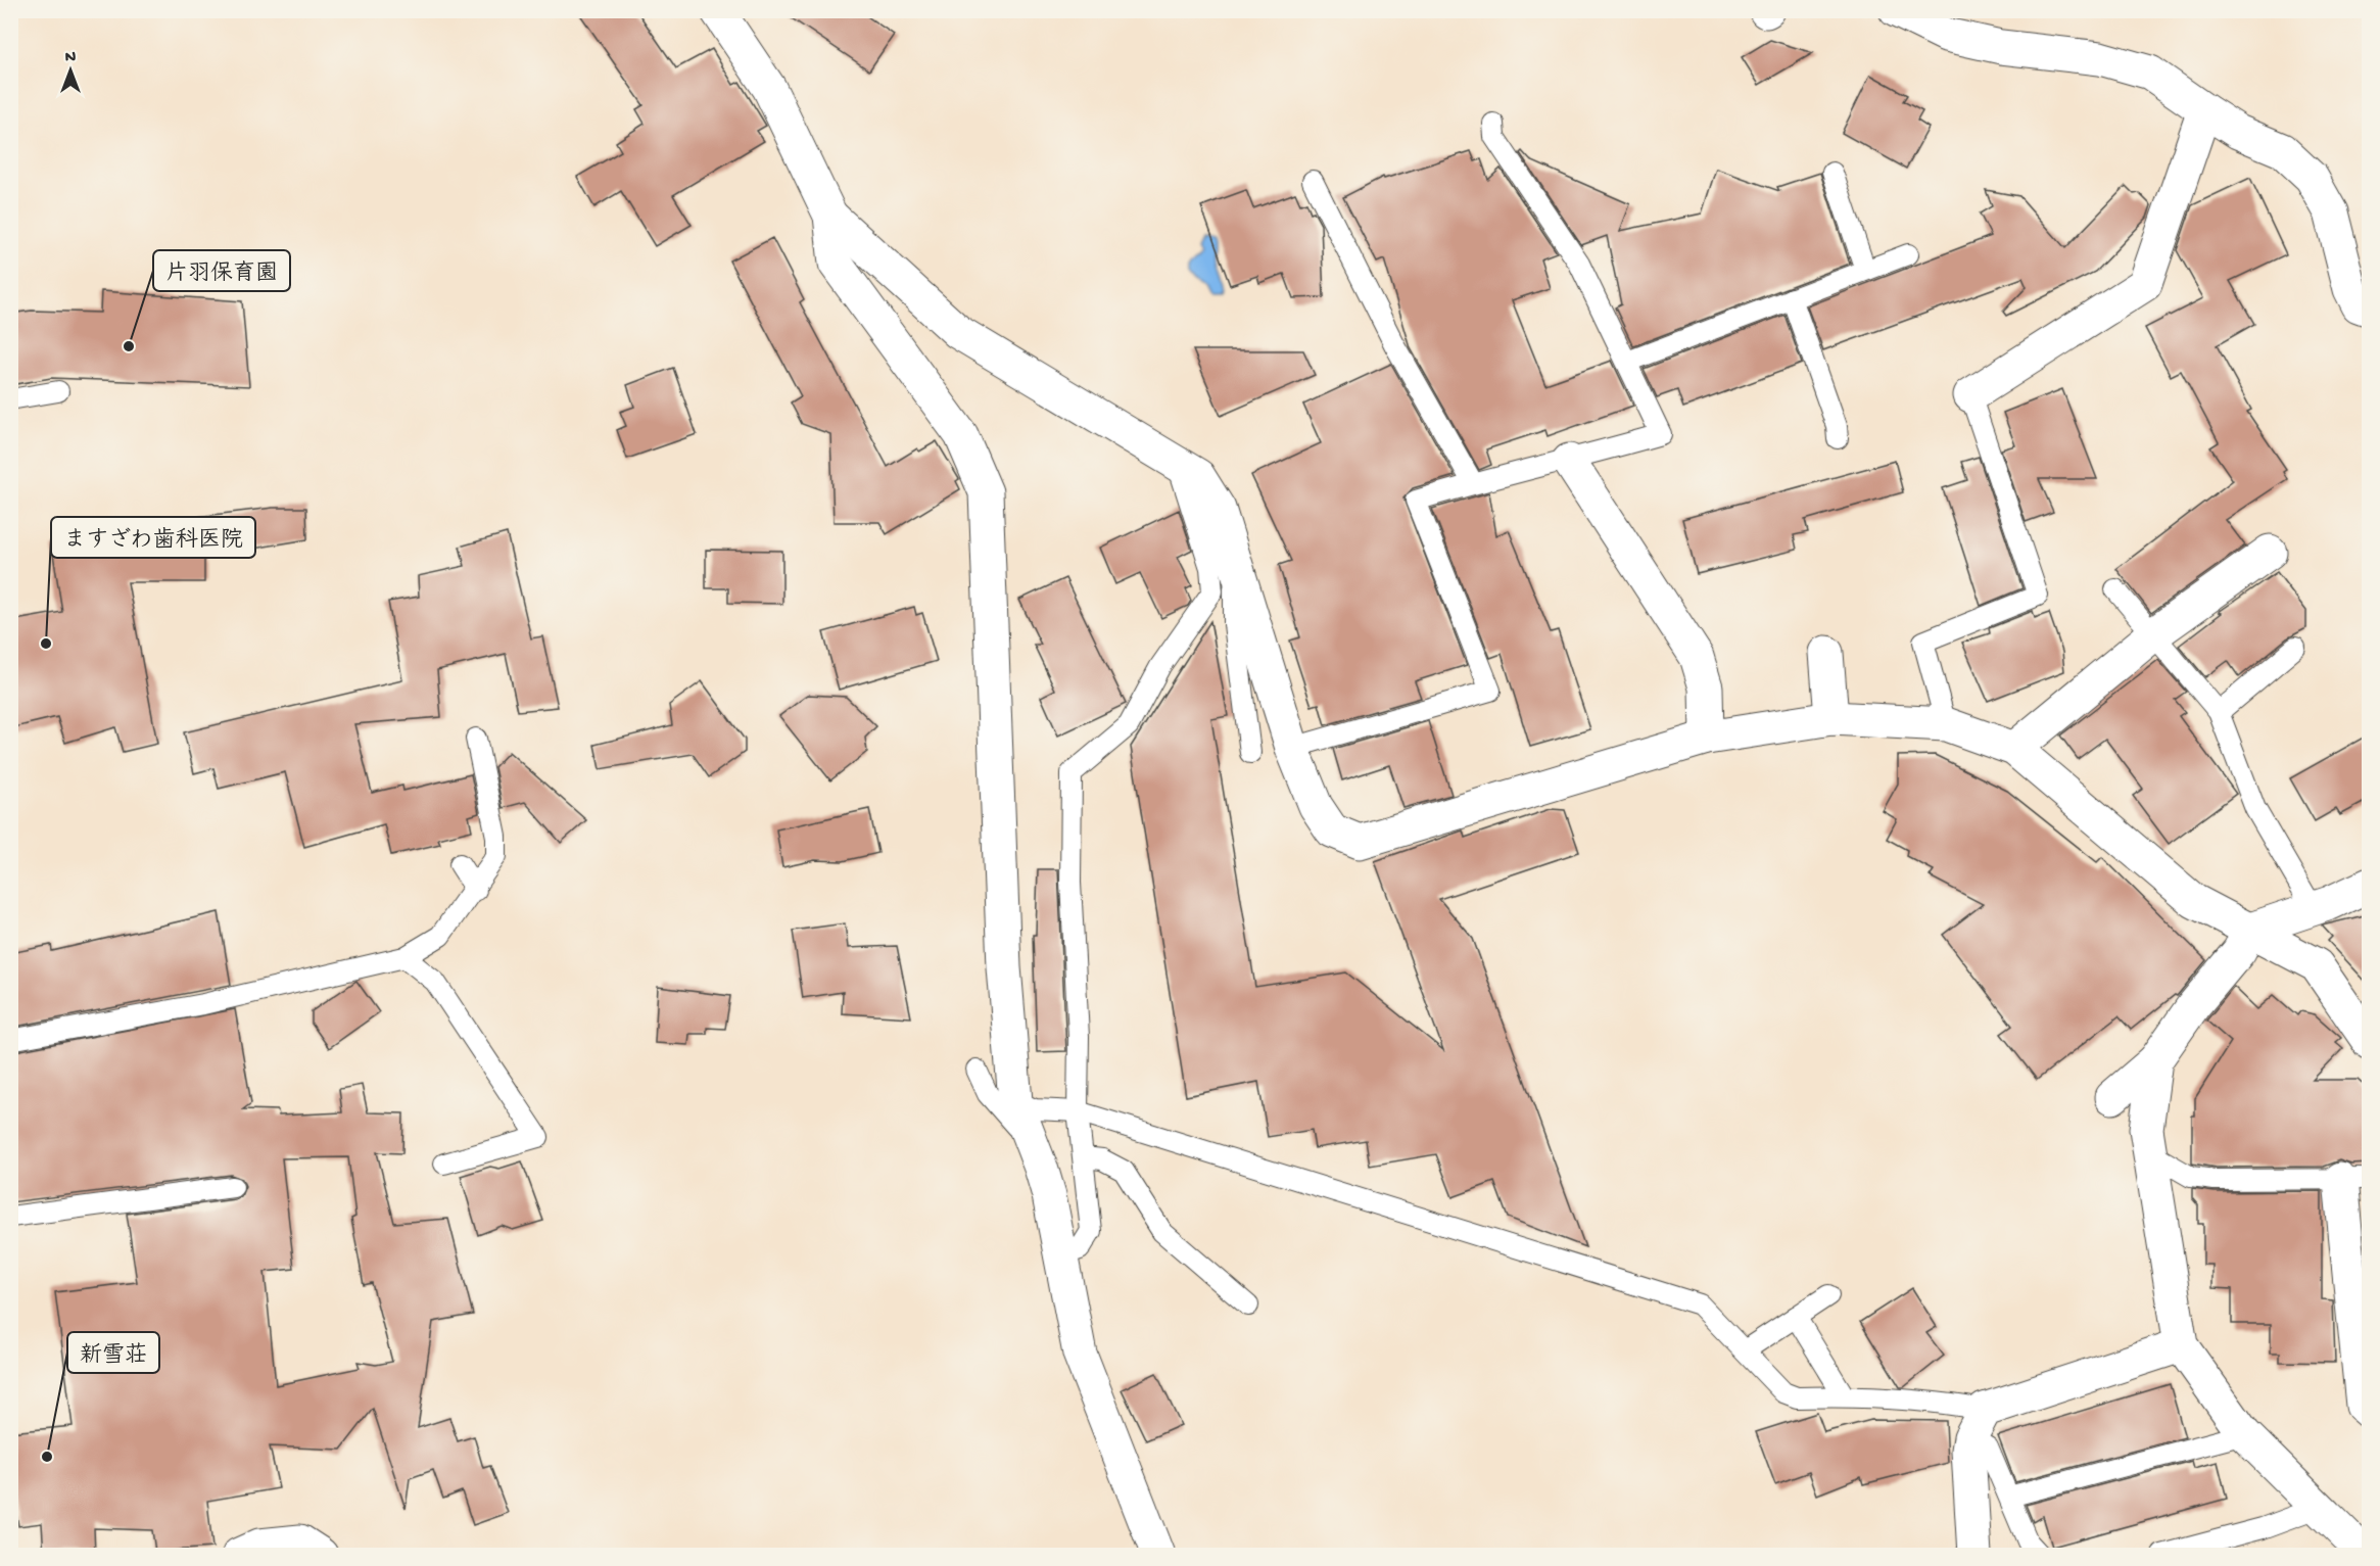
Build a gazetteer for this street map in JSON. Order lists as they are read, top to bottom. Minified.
{"places":["片羽保育園","ますざわ歯科医院","新雪荘"],"north":"top"}
